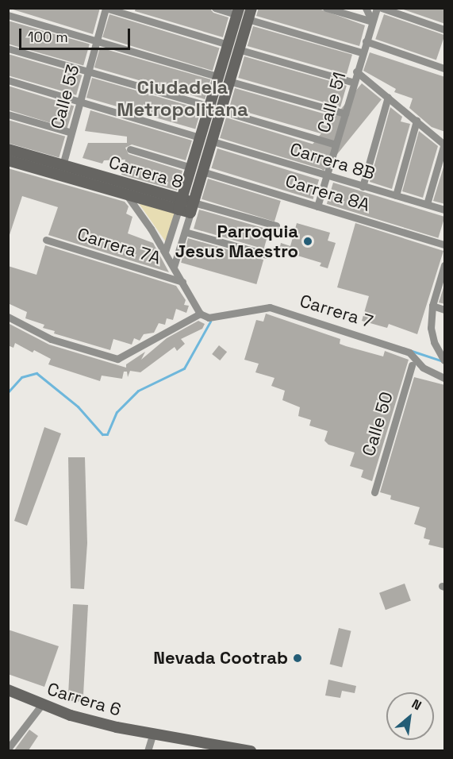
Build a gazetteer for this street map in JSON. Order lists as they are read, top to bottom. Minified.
{"streets":{"street":["Calle 53","Calle 51","Carrera 8B","Carrera 8","Carrera 8A","Carrera 7A","Carrera 7","Calle 50","Carrera 6"]},"crossings":[["Calle 53","Carrera 8"],["Calle 51","Carrera 8B"],["Calle 51","Carrera 8A"]],"districts":["Ciudadela Metropolitana"],"places":["Parroquia Jesus Maestro","Nevada Cootrab"],"scale_bar":"100 m","north":"top right"}
